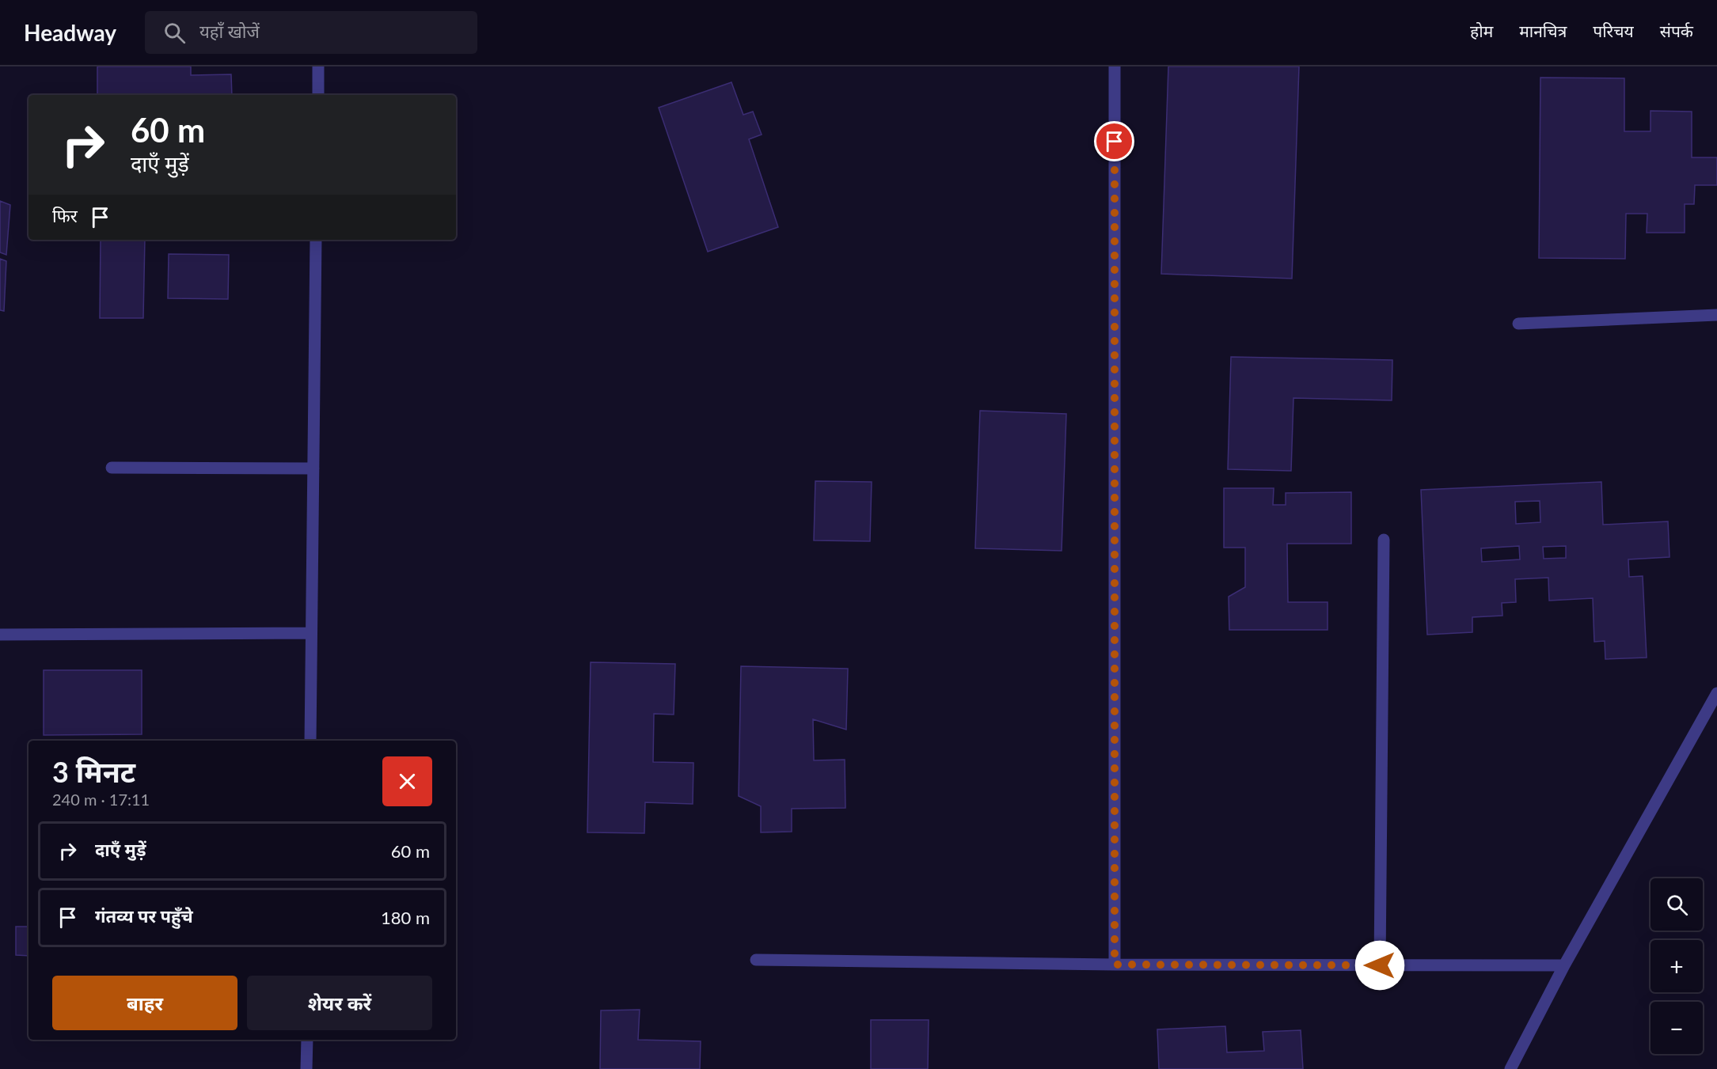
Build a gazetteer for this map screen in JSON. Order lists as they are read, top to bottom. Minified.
{"page":{"header":"Headway","search":"यहाँ खोजें","nav":["होम","मानचित्र","परिचय","संपर्क"],"turn":["60 m","दाएँ मुड़ें"],"then":"फिर","heading":["3 मिनट","240 m · 17:11"],"list":[{"name":"दाएँ मुड़ें","value":"60 m"},{"name":"गंतव्य पर पहुँचे","value":"180 m"}],"map_buttons":["+","−"],"buttons":["बाहर","शेयर करें"]}}
